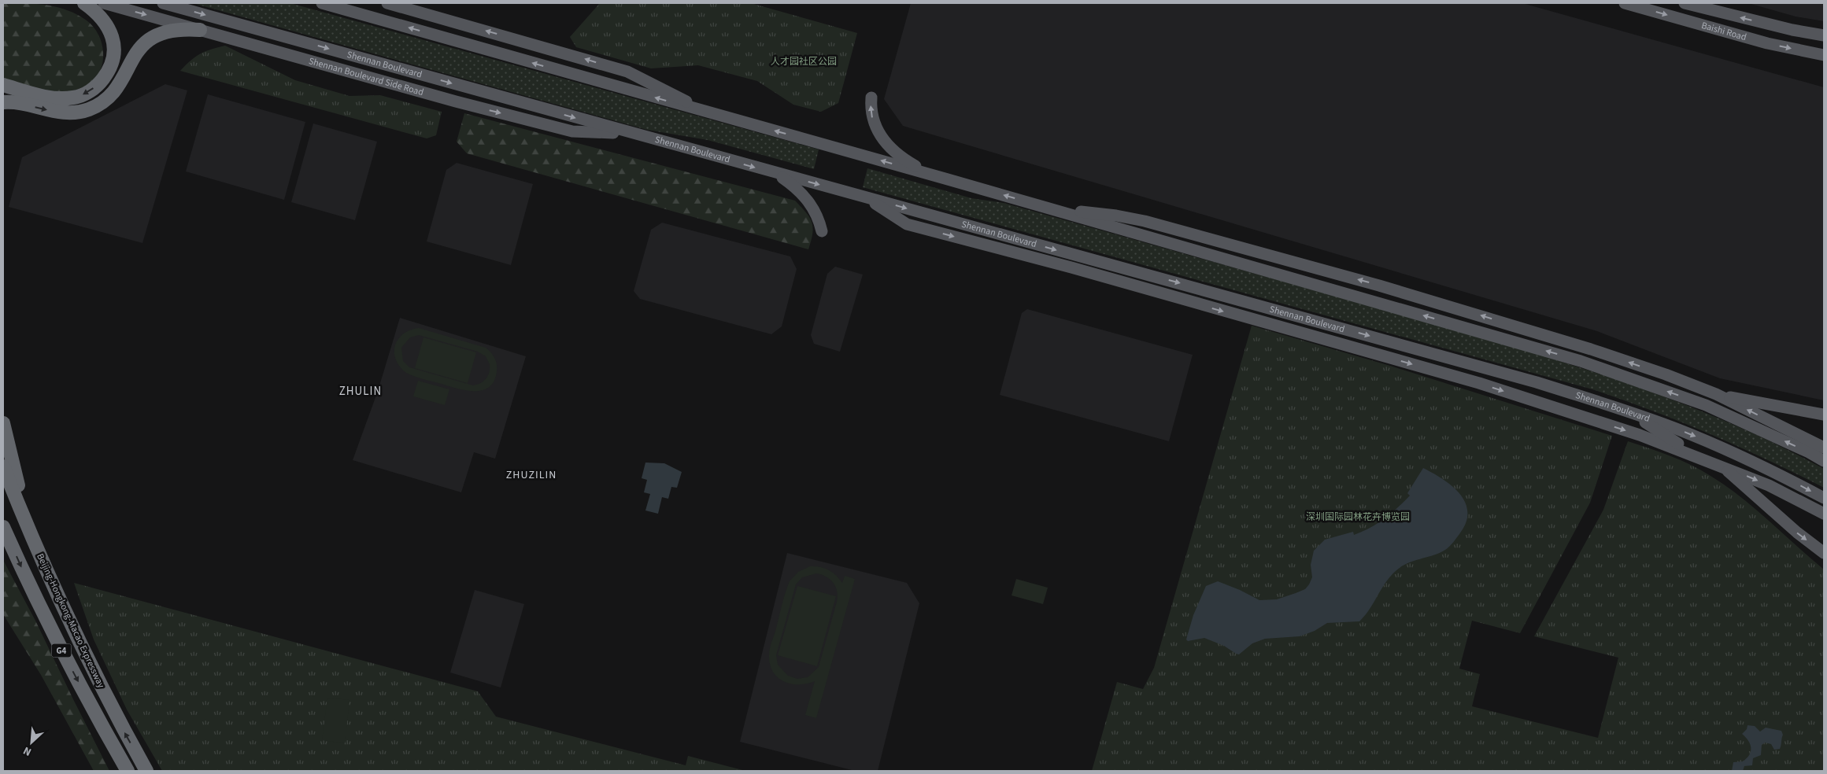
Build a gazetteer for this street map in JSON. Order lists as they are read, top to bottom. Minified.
{"streets":{"highway":["Beijing-Hongkong-Macao Expressway","G4"],"main road":["Baishi Road","Shennan Boulevard","Shennan Boulevard Side Road"]},"crossings":[["Shennan Boulevard","Shennan Boulevard Side Road"]],"districts":["ZHULIN","ZHUZILIN"],"parks":["人才园社区公园","深圳国际园林花卉博览园"],"north":"bottom left"}
